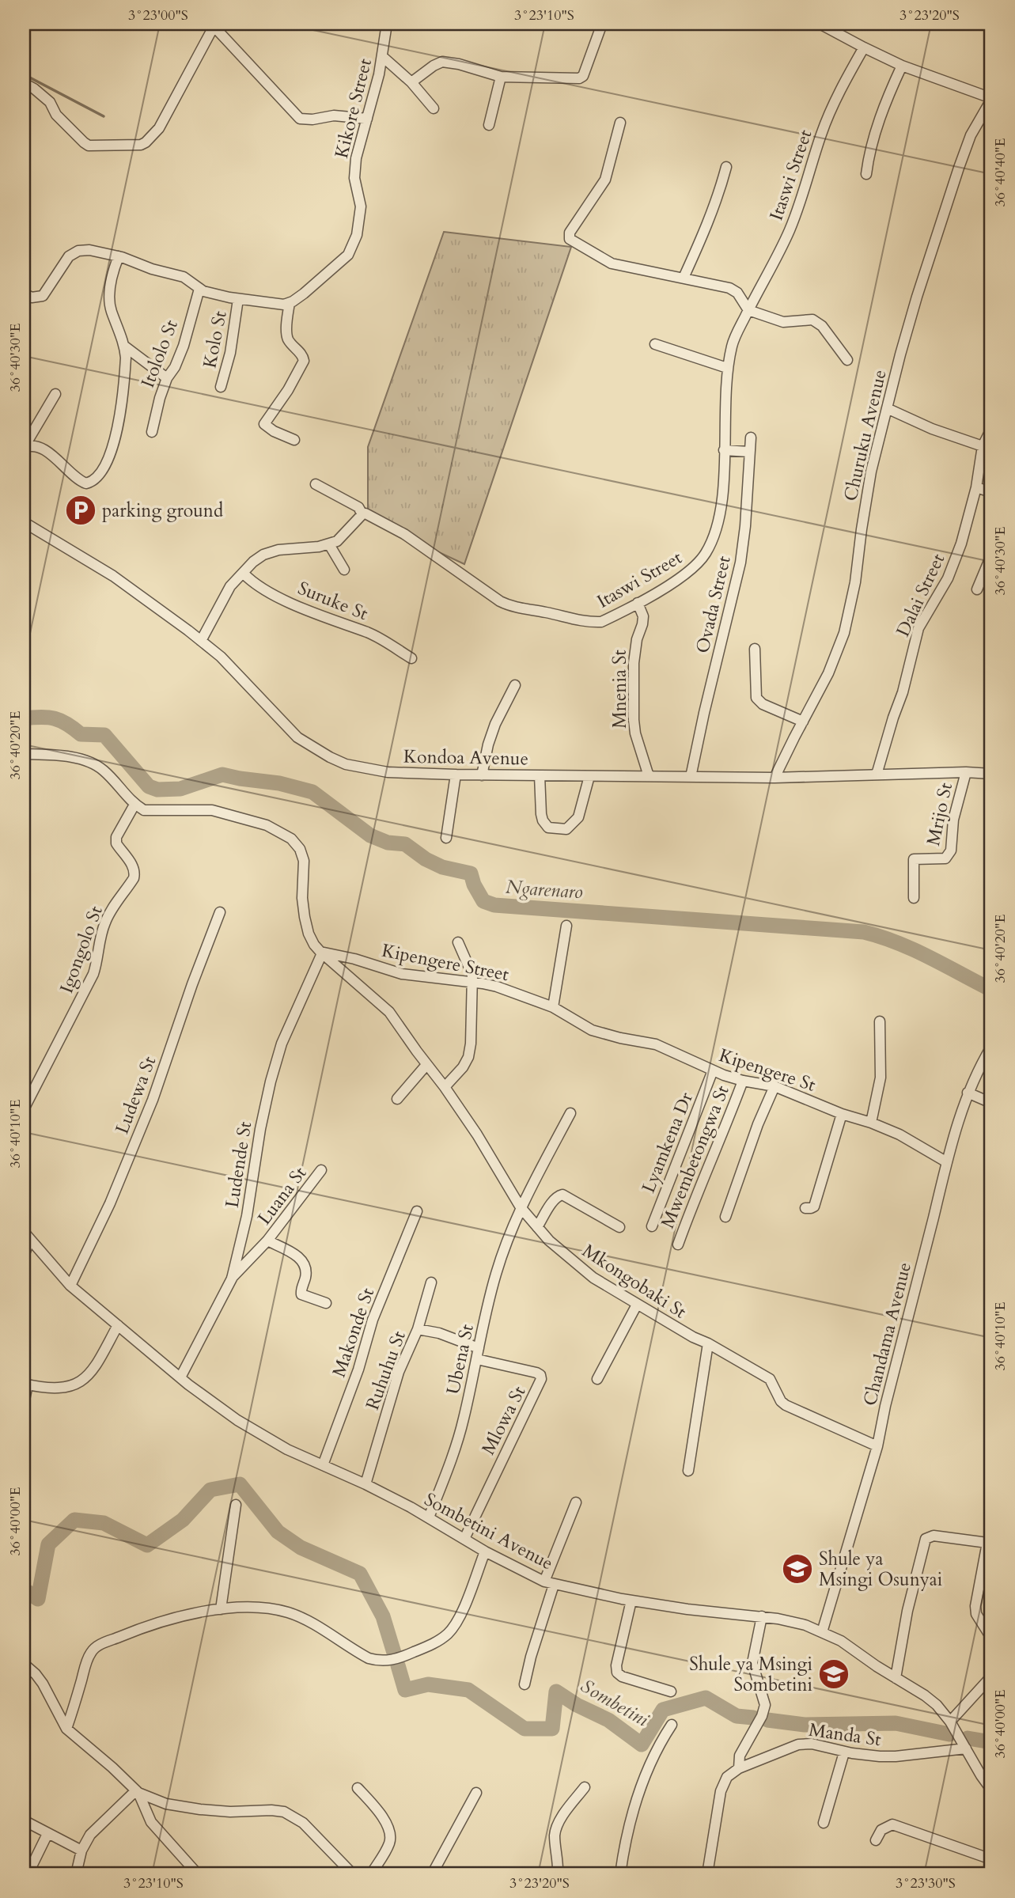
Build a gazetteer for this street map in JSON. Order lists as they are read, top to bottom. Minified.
{"streets":{"street":["Kikore Street","Itaswi Street","Kolo St","Itololo St","Churuku Avenue","Dalai Street","Suruke St","Ovada Street","Mnenia St","Kondoa Avenue","Mrijo St","Igongolo St","Kipengere Street","Kipengere St","Ludewa St","Lyamkena Dr","Mwembetongwa St","Ludende St","Luana St","Mkongobaki St","Makonde St","Chandama Avenue","Ubena St","Ruhuhu St","Mlowa St","Sombetini Avenue","Manda St"]},"crossings":[["Itaswi Street","Mnenia St"],["Churuku Avenue","Kondoa Avenue"],["Dalai Street","Kondoa Avenue"],["Ovada Street","Kondoa Avenue"],["Mnenia St","Kondoa Avenue"],["Kondoa Avenue","Mrijo St"],["Kipengere Street","Kipengere St"],["Kipengere Street","Ludende St"],["Kipengere Street","Mkongobaki St"],["Kipengere St","Lyamkena Dr"],["Kipengere St","Mwembetongwa St"],["Kipengere St","Chandama Avenue"],["Ludewa St","Sombetini Avenue"],["Ludende St","Luana St"],["Ludende St","Mkongobaki St"],["Ludende St","Sombetini Avenue"],["Mkongobaki St","Chandama Avenue"],["Mkongobaki St","Ubena St"],["Makonde St","Sombetini Avenue"],["Chandama Avenue","Sombetini Avenue"],["Ubena St","Ruhuhu St"],["Ubena St","Mlowa St"],["Ubena St","Sombetini Avenue"],["Ruhuhu St","Sombetini Avenue"],["Mlowa St","Sombetini Avenue"],["Sombetini Avenue","Manda St"]],"water":["Ngarenaro","Sombetini"],"places":{"parking":["parking ground"],"school or university":["Shule ya Msingi Osunyai","Shule ya Msingi Sombetini"]},"coordinates":["3°23'00\"S","3°23'10\"S","3°23'20\"S","36°40'40\"E","36°40'30\"E","36°40'20\"E","36°40'10\"E","36°40'00\"E","3°23'30\"S"]}
